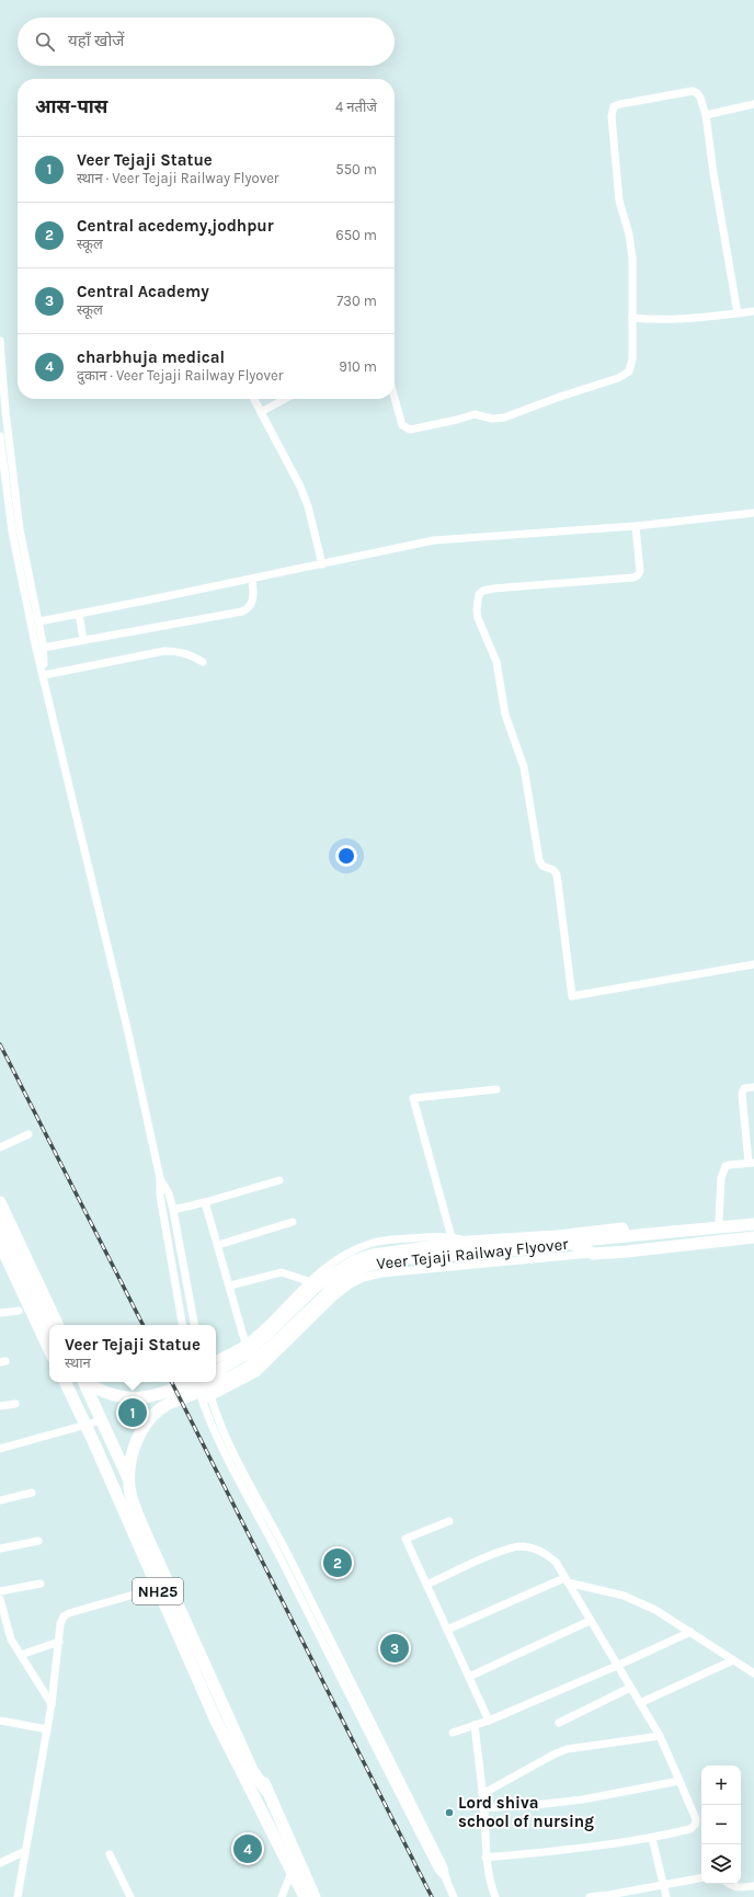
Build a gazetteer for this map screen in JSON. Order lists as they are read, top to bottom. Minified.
{"streets":{"main road":["Veer Tejaji Railway Flyover","NH25"]},"crossings":[["Veer Tejaji Railway Flyover","NH25"]],"places":["Lord shiva school of nursing"],"page":{"search":"यहाँ खोजें","heading":["आस-पास","4 नतीजे"],"list":[{"mark":"1","name":"Veer Tejaji Statue","note":"स्थान · Veer Tejaji Railway Flyover","value":"550 m"},{"mark":"2","name":"Central acedemy,jodhpur","note":"स्कूल","value":"650 m"},{"mark":"3","name":"Central Academy","note":"स्कूल","value":"730 m"},{"mark":"4","name":"charbhuja medical","note":"दुकान · Veer Tejaji Railway Flyover","value":"910 m"}],"popup":["Veer Tejaji Statue","स्थान"],"pins":["1","2","3","4"],"map_buttons":["+","−"]}}
